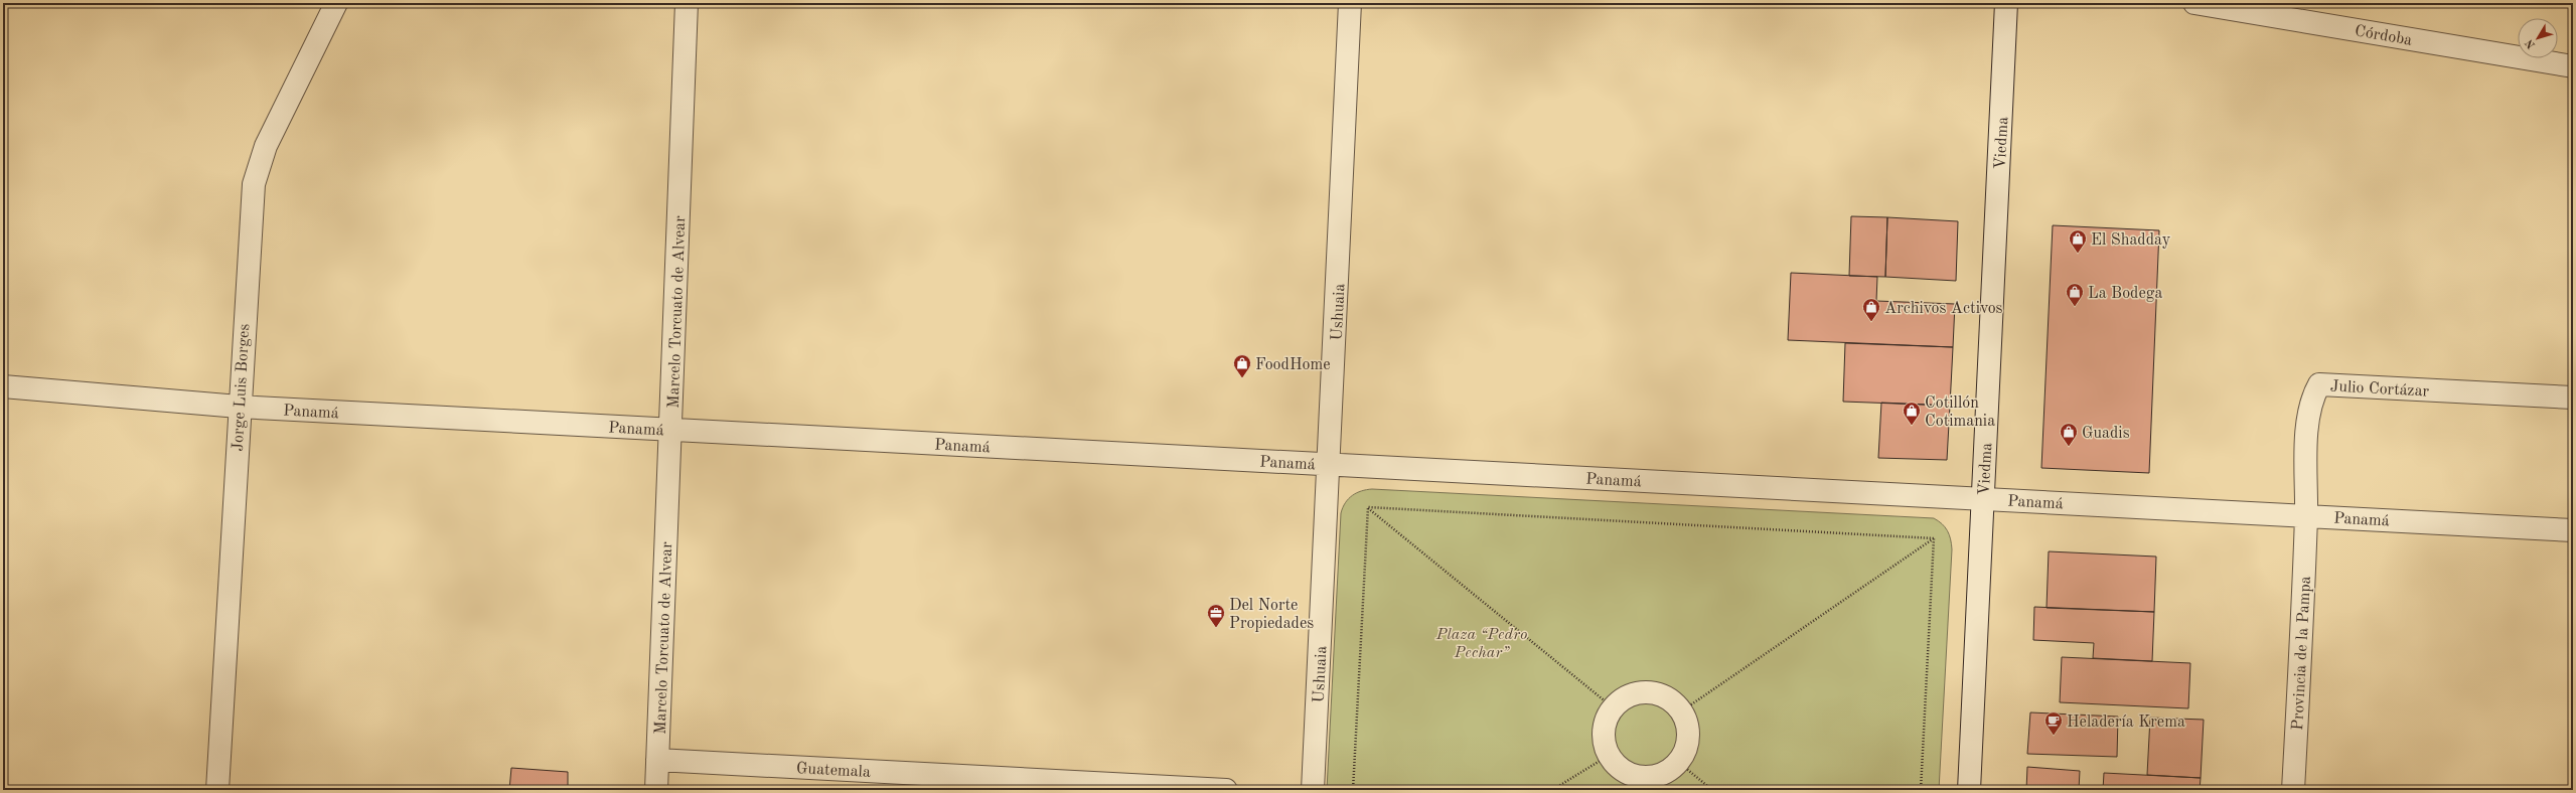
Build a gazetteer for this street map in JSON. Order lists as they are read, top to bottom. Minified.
{"streets":{"street":["Córdoba","Viedma","Marcelo Torcuato de Alvear","Ushuaia","Jorge Luis Borges","Julio Cortázar","Panamá","Provincia de la Pampa","Guatemala"]},"crossings":[["Viedma","Panamá"],["Marcelo Torcuato de Alvear","Panamá"],["Marcelo Torcuato de Alvear","Guatemala"],["Ushuaia","Panamá"],["Jorge Luis Borges","Panamá"],["Julio Cortázar","Panamá"],["Julio Cortázar","Provincia de la Pampa"],["Panamá","Provincia de la Pampa"]],"parks":["Plaza “Pedro Pechar”"],"places":{"shop":["El Shadday","La Bodega","Archivos Activos","FoodHome","Cotillón Cotimania","Guadis"],"office":["Del Norte Propiedades"],"cafe":["Heladería Krema"]},"north":"bottom left"}
